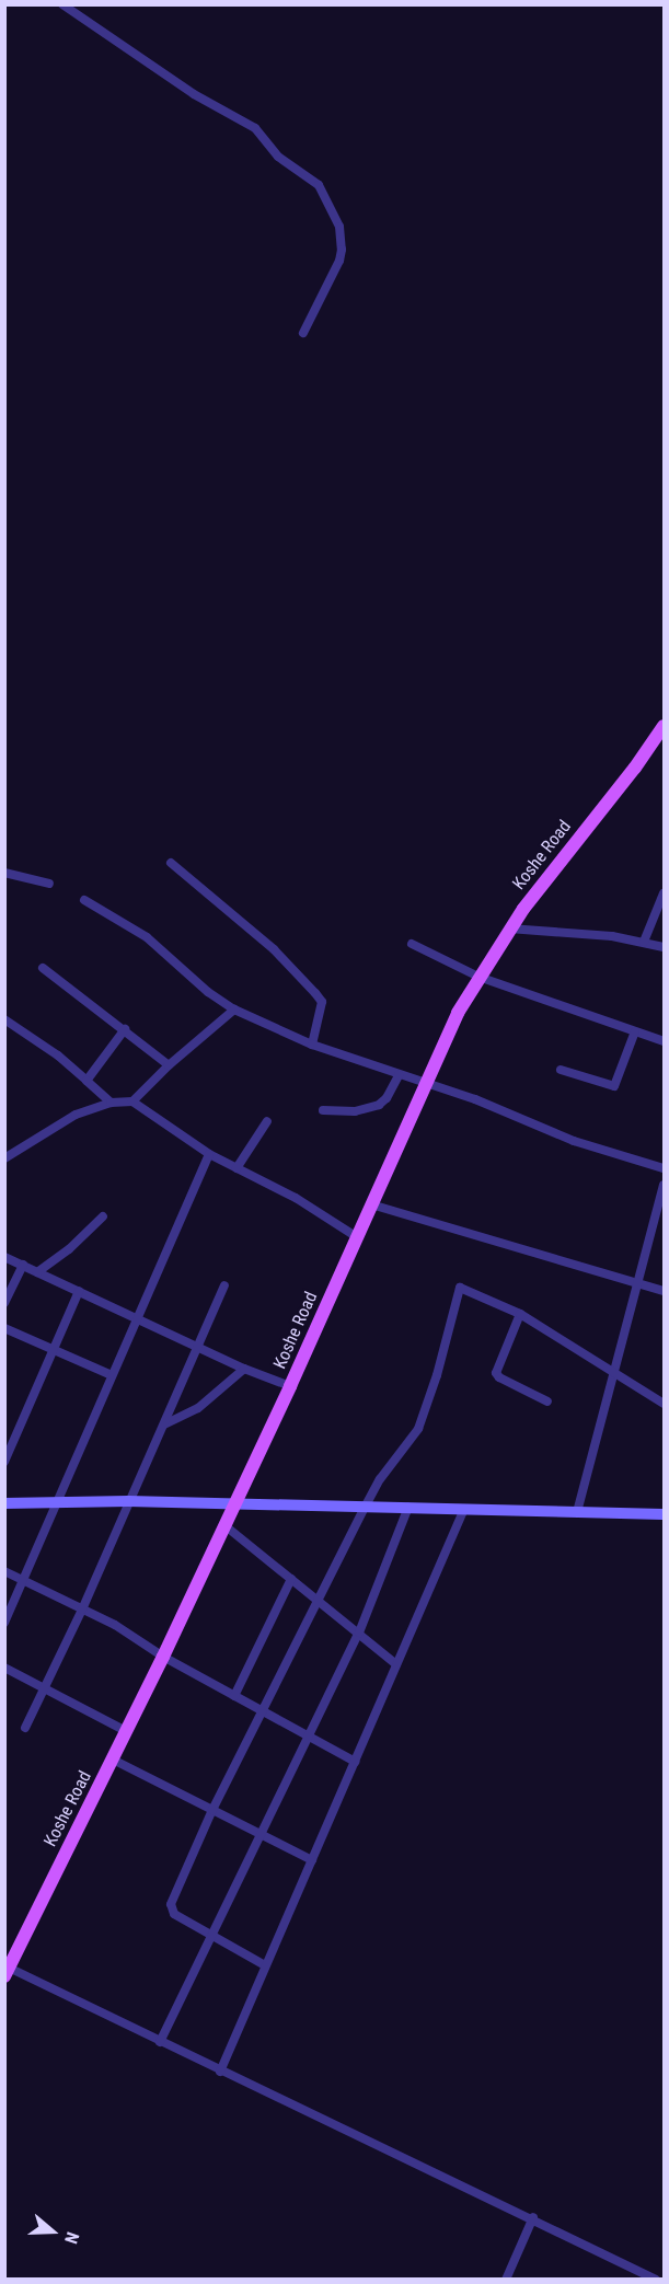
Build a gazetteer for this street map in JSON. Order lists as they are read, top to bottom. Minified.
{"streets":{"main road":["Koshe Road"]},"north":"right"}
